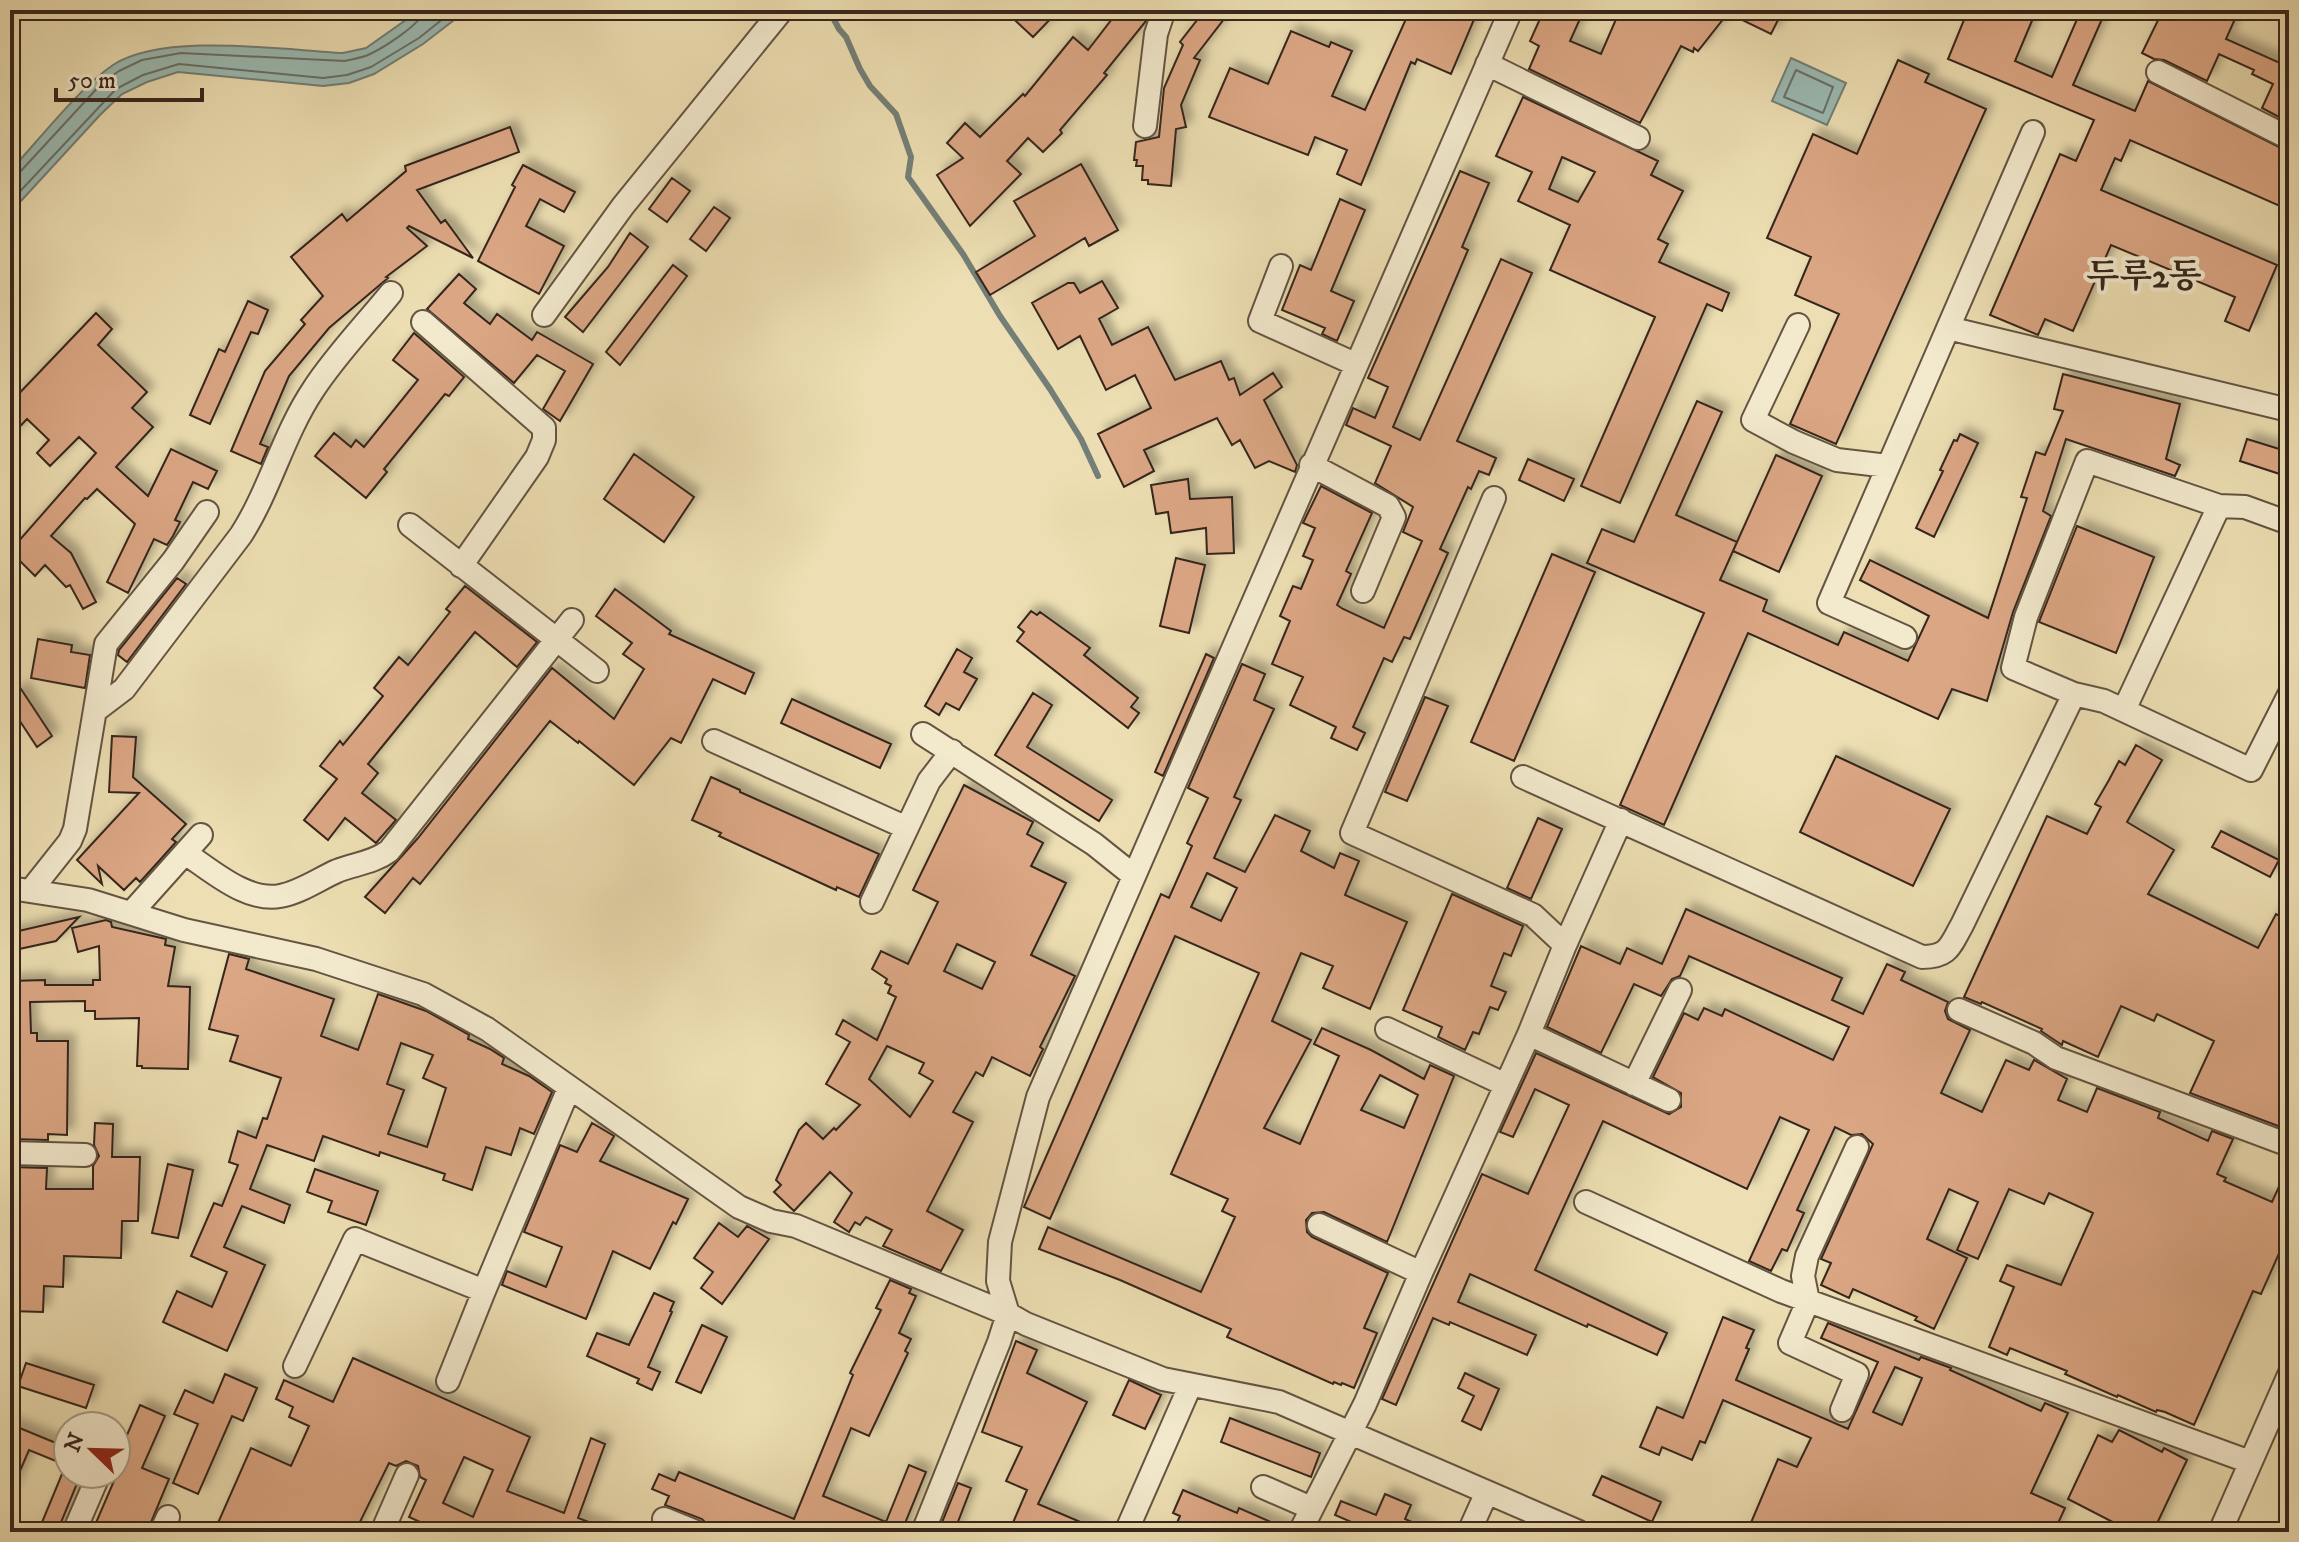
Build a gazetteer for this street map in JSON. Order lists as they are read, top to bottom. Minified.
{"districts":["두루2동"],"scale_bar":"50 m","north":"top left"}
